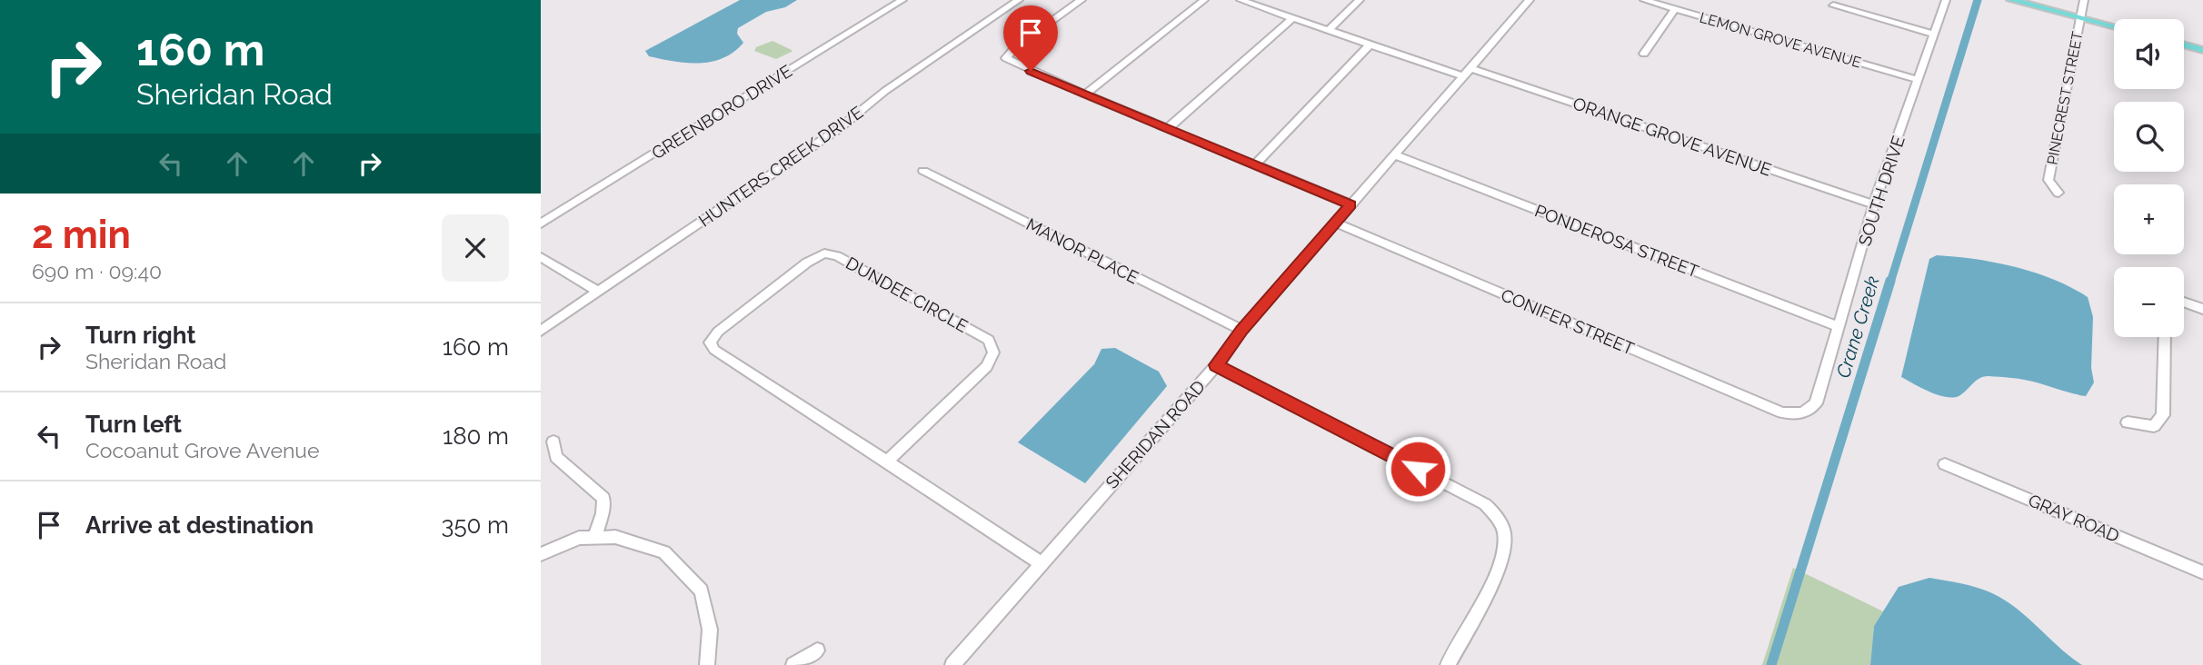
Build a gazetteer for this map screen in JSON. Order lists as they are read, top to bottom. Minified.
{"streets":{"street":["LEMON GROVE AVENUE","PINECREST STREET","GREENBORO DRIVE","ORANGE GROVE AVENUE","HUNTERS CREEK DRIVE","SOUTH DRIVE","PONDEROSA STREET","MANOR PLACE","DUNDEE CIRCLE","CONIFER STREET","SHERIDAN ROAD","GRAY ROAD"]},"crossings":[["LEMON GROVE AVENUE","SOUTH DRIVE"],["ORANGE GROVE AVENUE","SOUTH DRIVE"],["ORANGE GROVE AVENUE","SHERIDAN ROAD"],["SOUTH DRIVE","PONDEROSA STREET"],["SOUTH DRIVE","CONIFER STREET"],["PONDEROSA STREET","SHERIDAN ROAD"],["MANOR PLACE","SHERIDAN ROAD"],["DUNDEE CIRCLE","SHERIDAN ROAD"],["CONIFER STREET","SHERIDAN ROAD"]],"water":["Crane Creek"],"page":{"turn":["160 m","Sheridan Road"],"map_buttons":["+","−"],"heading":["2 min","690 m · 09:40"],"list":[{"name":"Turn right","note":"Sheridan Road","value":"160 m"},{"name":"Turn left","note":"Cocoanut Grove Avenue","value":"180 m"},{"name":"Arrive at destination","value":"350 m"}]}}
